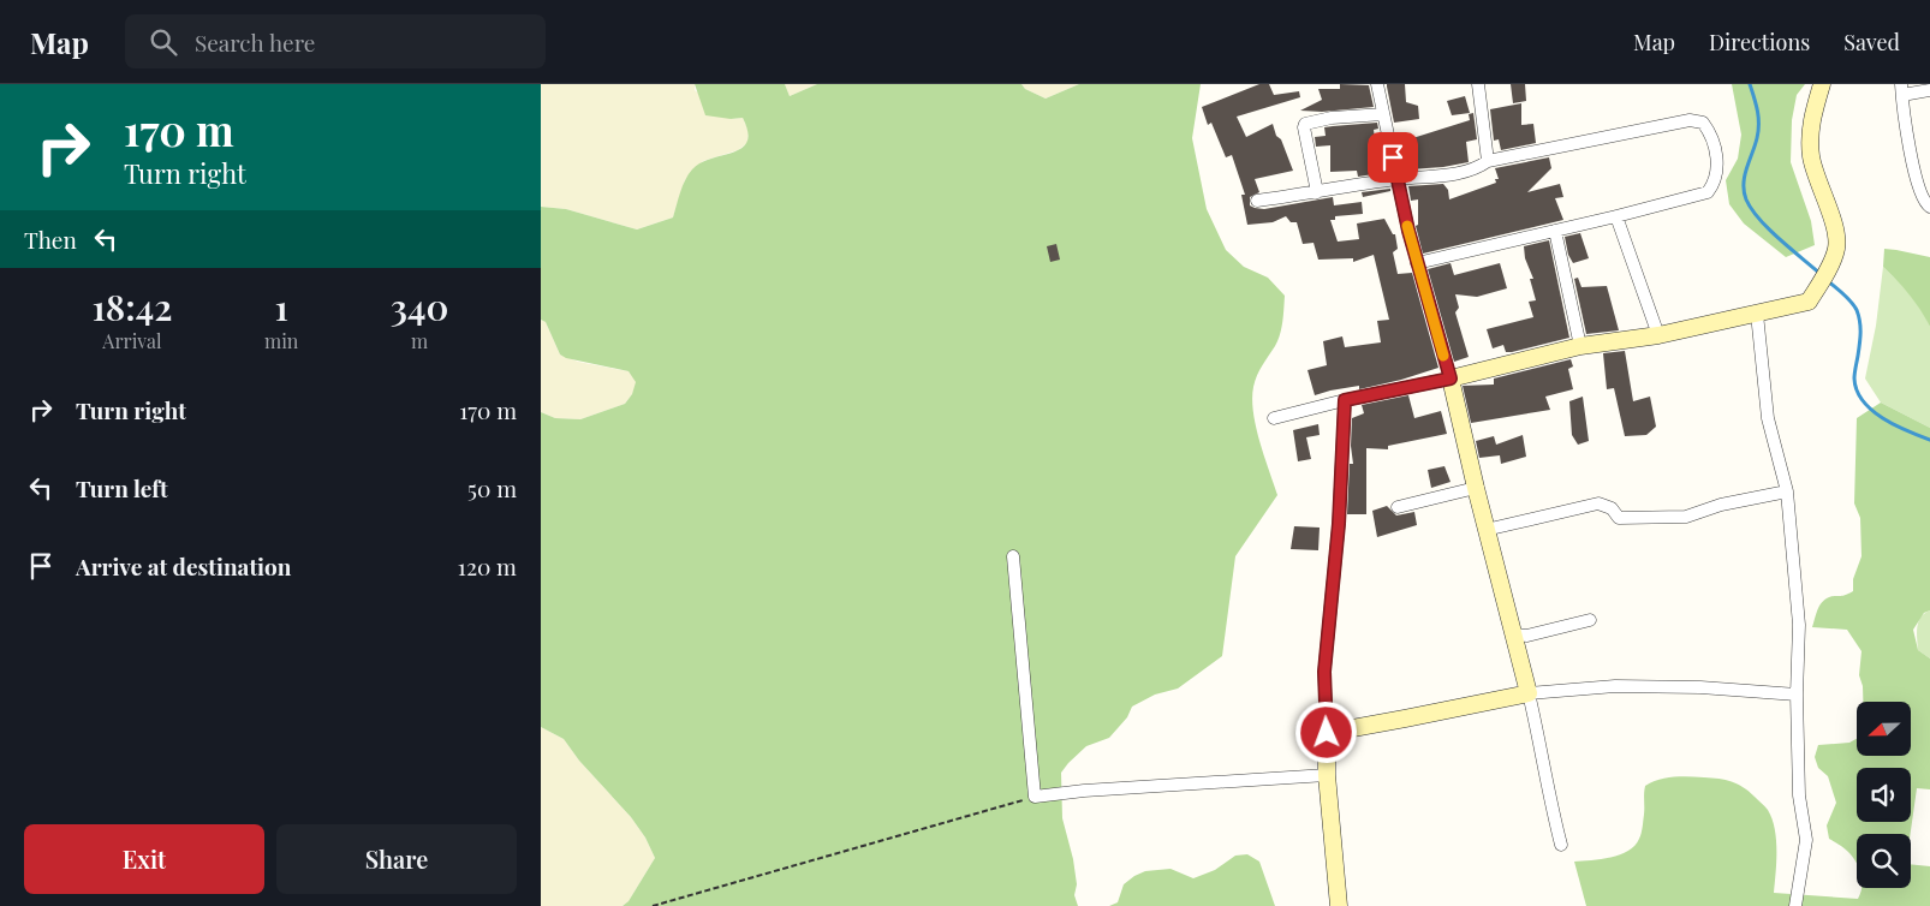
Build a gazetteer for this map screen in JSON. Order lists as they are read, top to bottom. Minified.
{"north":"left","page":{"header":"Map","search":"Search here","nav":["Map","Directions","Saved"],"turn":["170 m","Turn right"],"then":"Then","eta":["18:42","Arrival","1","min","340","m"],"list":[{"name":"Turn right","value":"170 m"},{"name":"Turn left","value":"50 m"},{"name":"Arrive at destination","value":"120 m"}],"buttons":["Exit","Share"]}}
